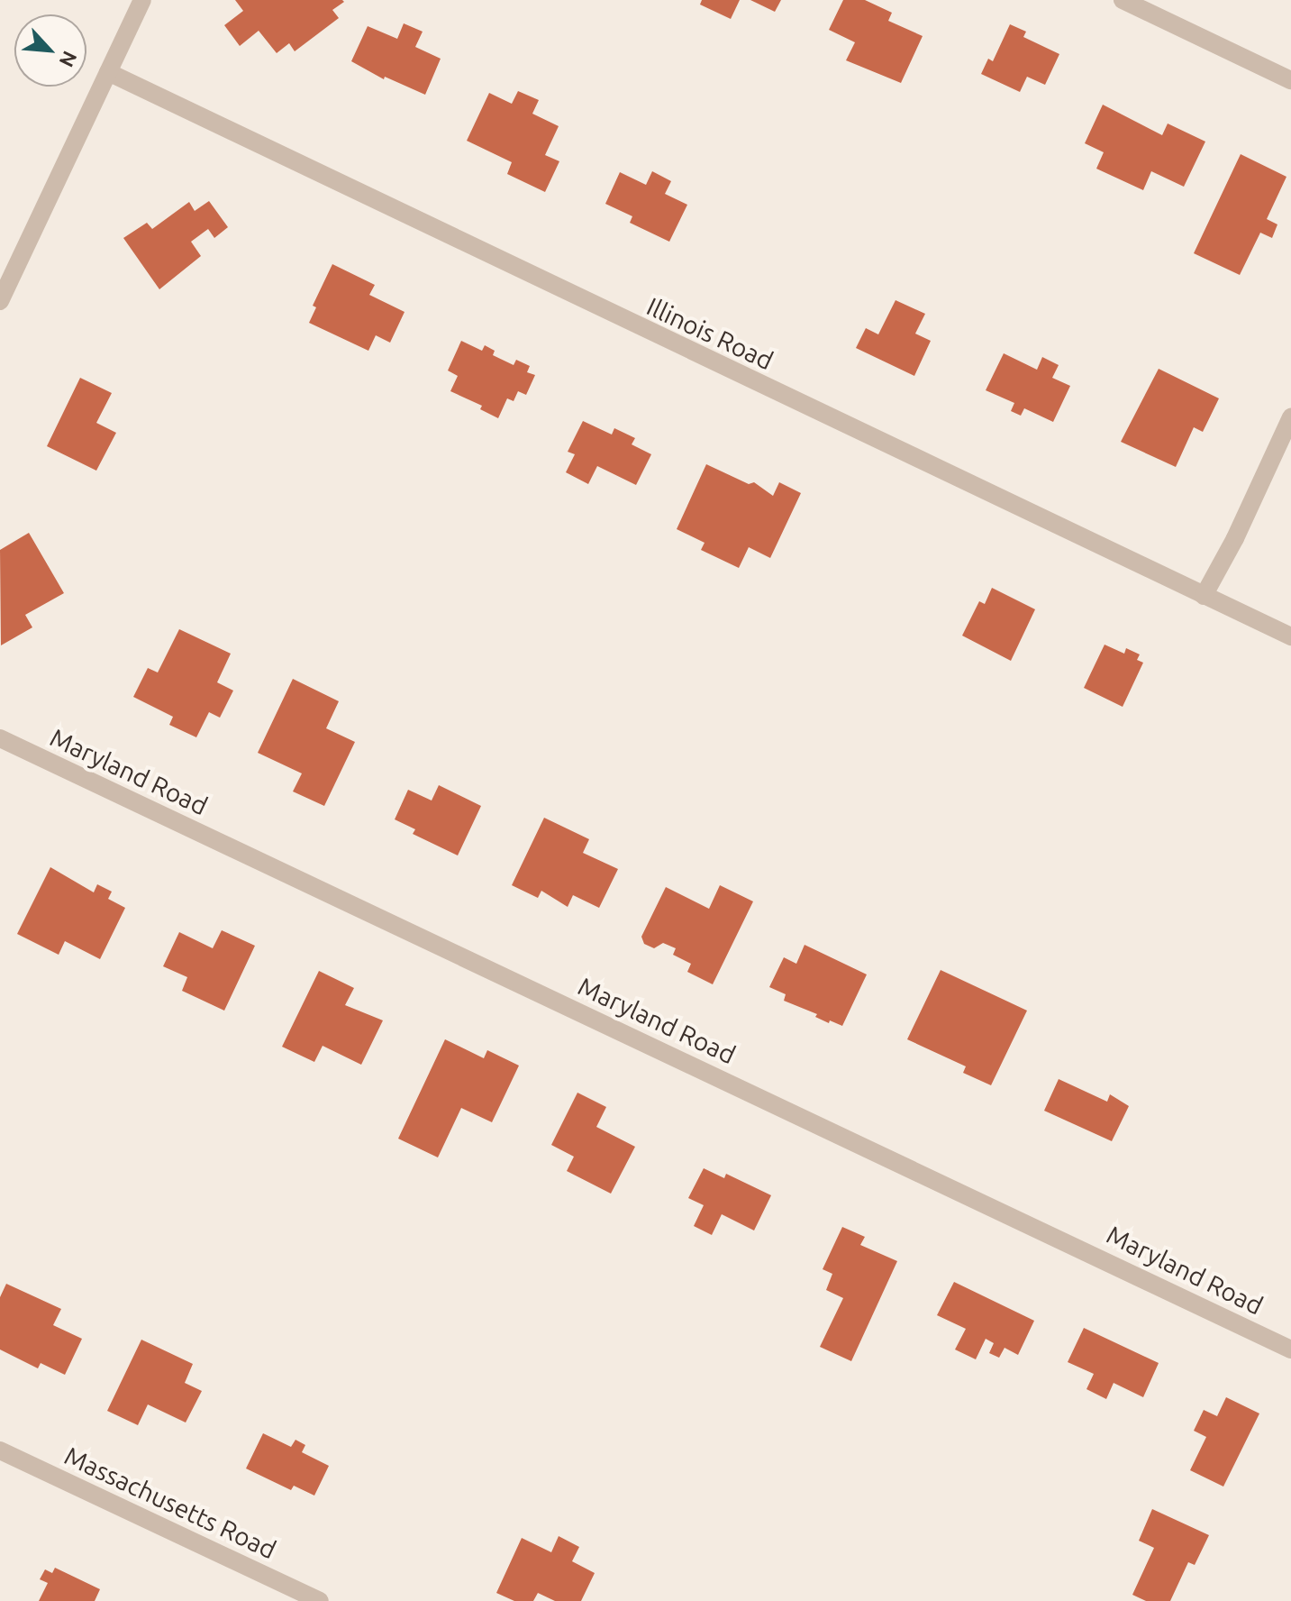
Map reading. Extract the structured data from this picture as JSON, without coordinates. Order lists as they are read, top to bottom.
{
  "streets": {
    "street": ["Illinois Road", "Maryland Road", "Massachusetts Road"]
  },
  "north": "bottom right"
}
